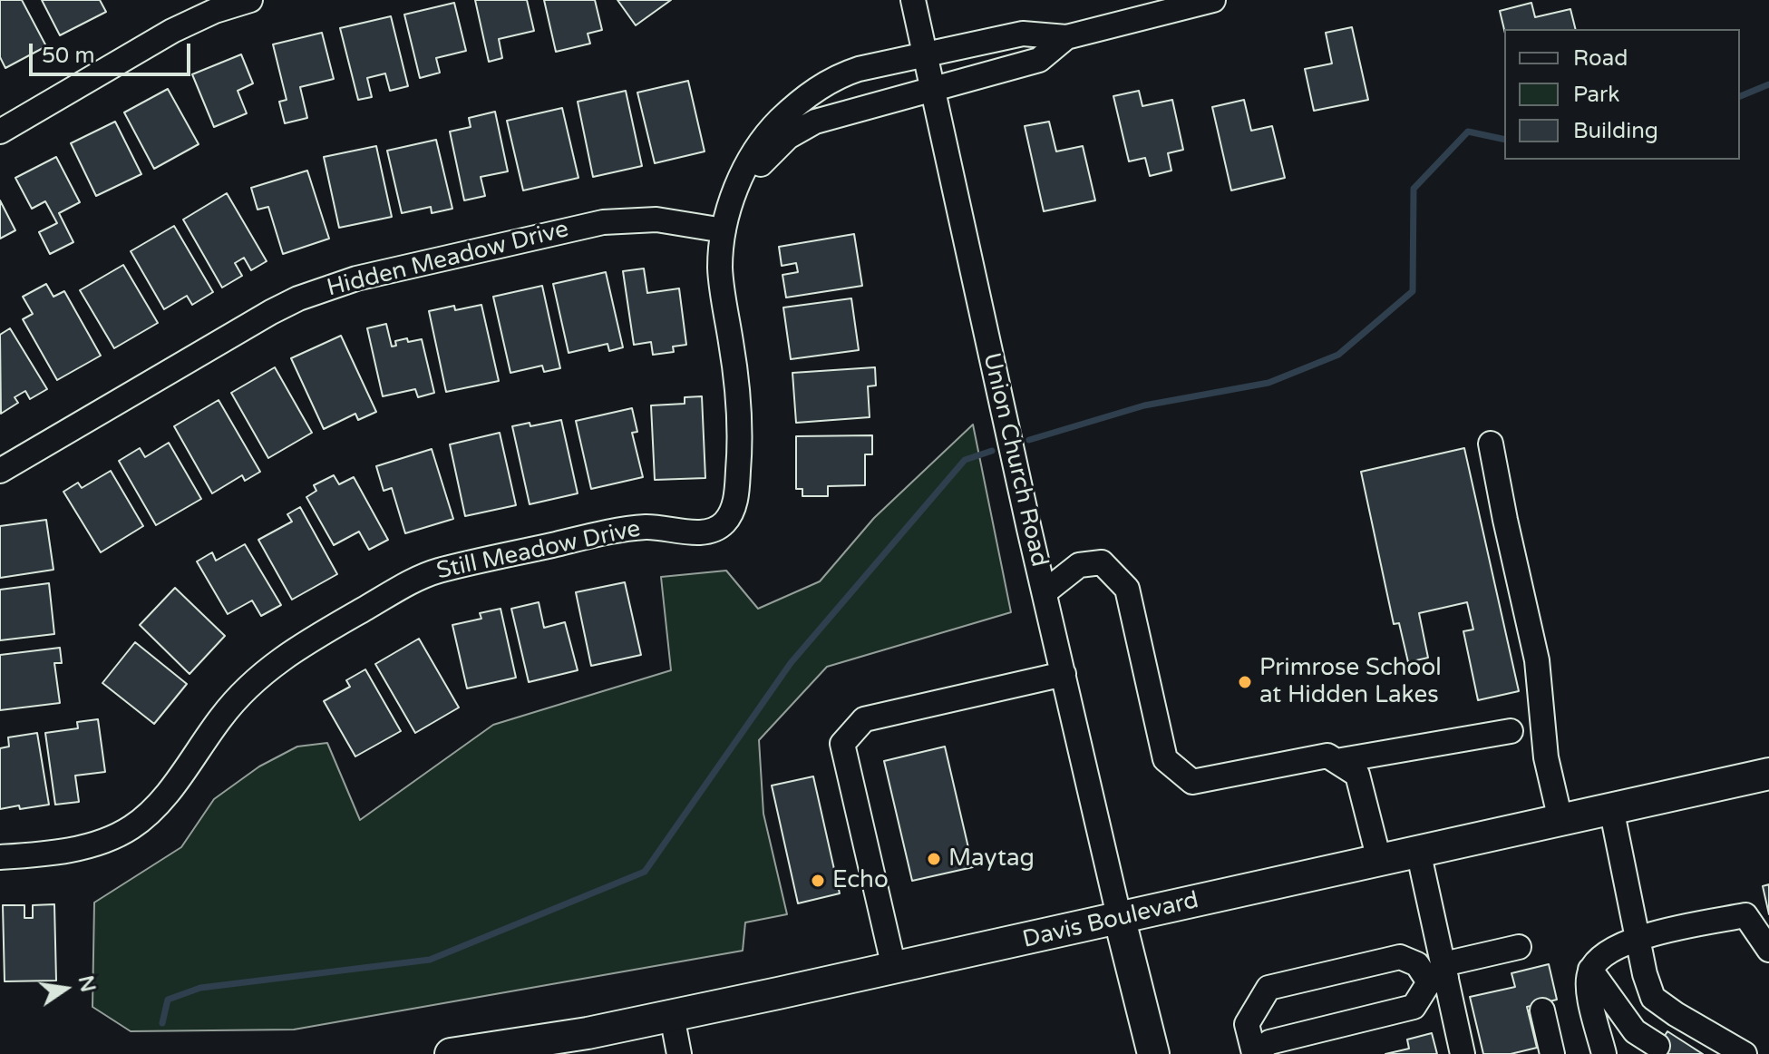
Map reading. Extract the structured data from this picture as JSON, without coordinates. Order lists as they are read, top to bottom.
{
  "streets": {
    "main road": ["Davis Boulevard"],
    "street": ["Hidden Meadow Drive", "Union Church Road", "Still Meadow Drive"]
  },
  "crossings": [
    ["Hidden Meadow Drive", "Still Meadow Drive"],
    ["Union Church Road", "Still Meadow Drive"],
    ["Union Church Road", "Davis Boulevard"]
  ],
  "places": ["Primrose School at Hidden Lakes", "Maytag", "Echo"],
  "legend": ["Road", "Park", "Building"],
  "scale_bar": "50 m",
  "north": "right"
}
